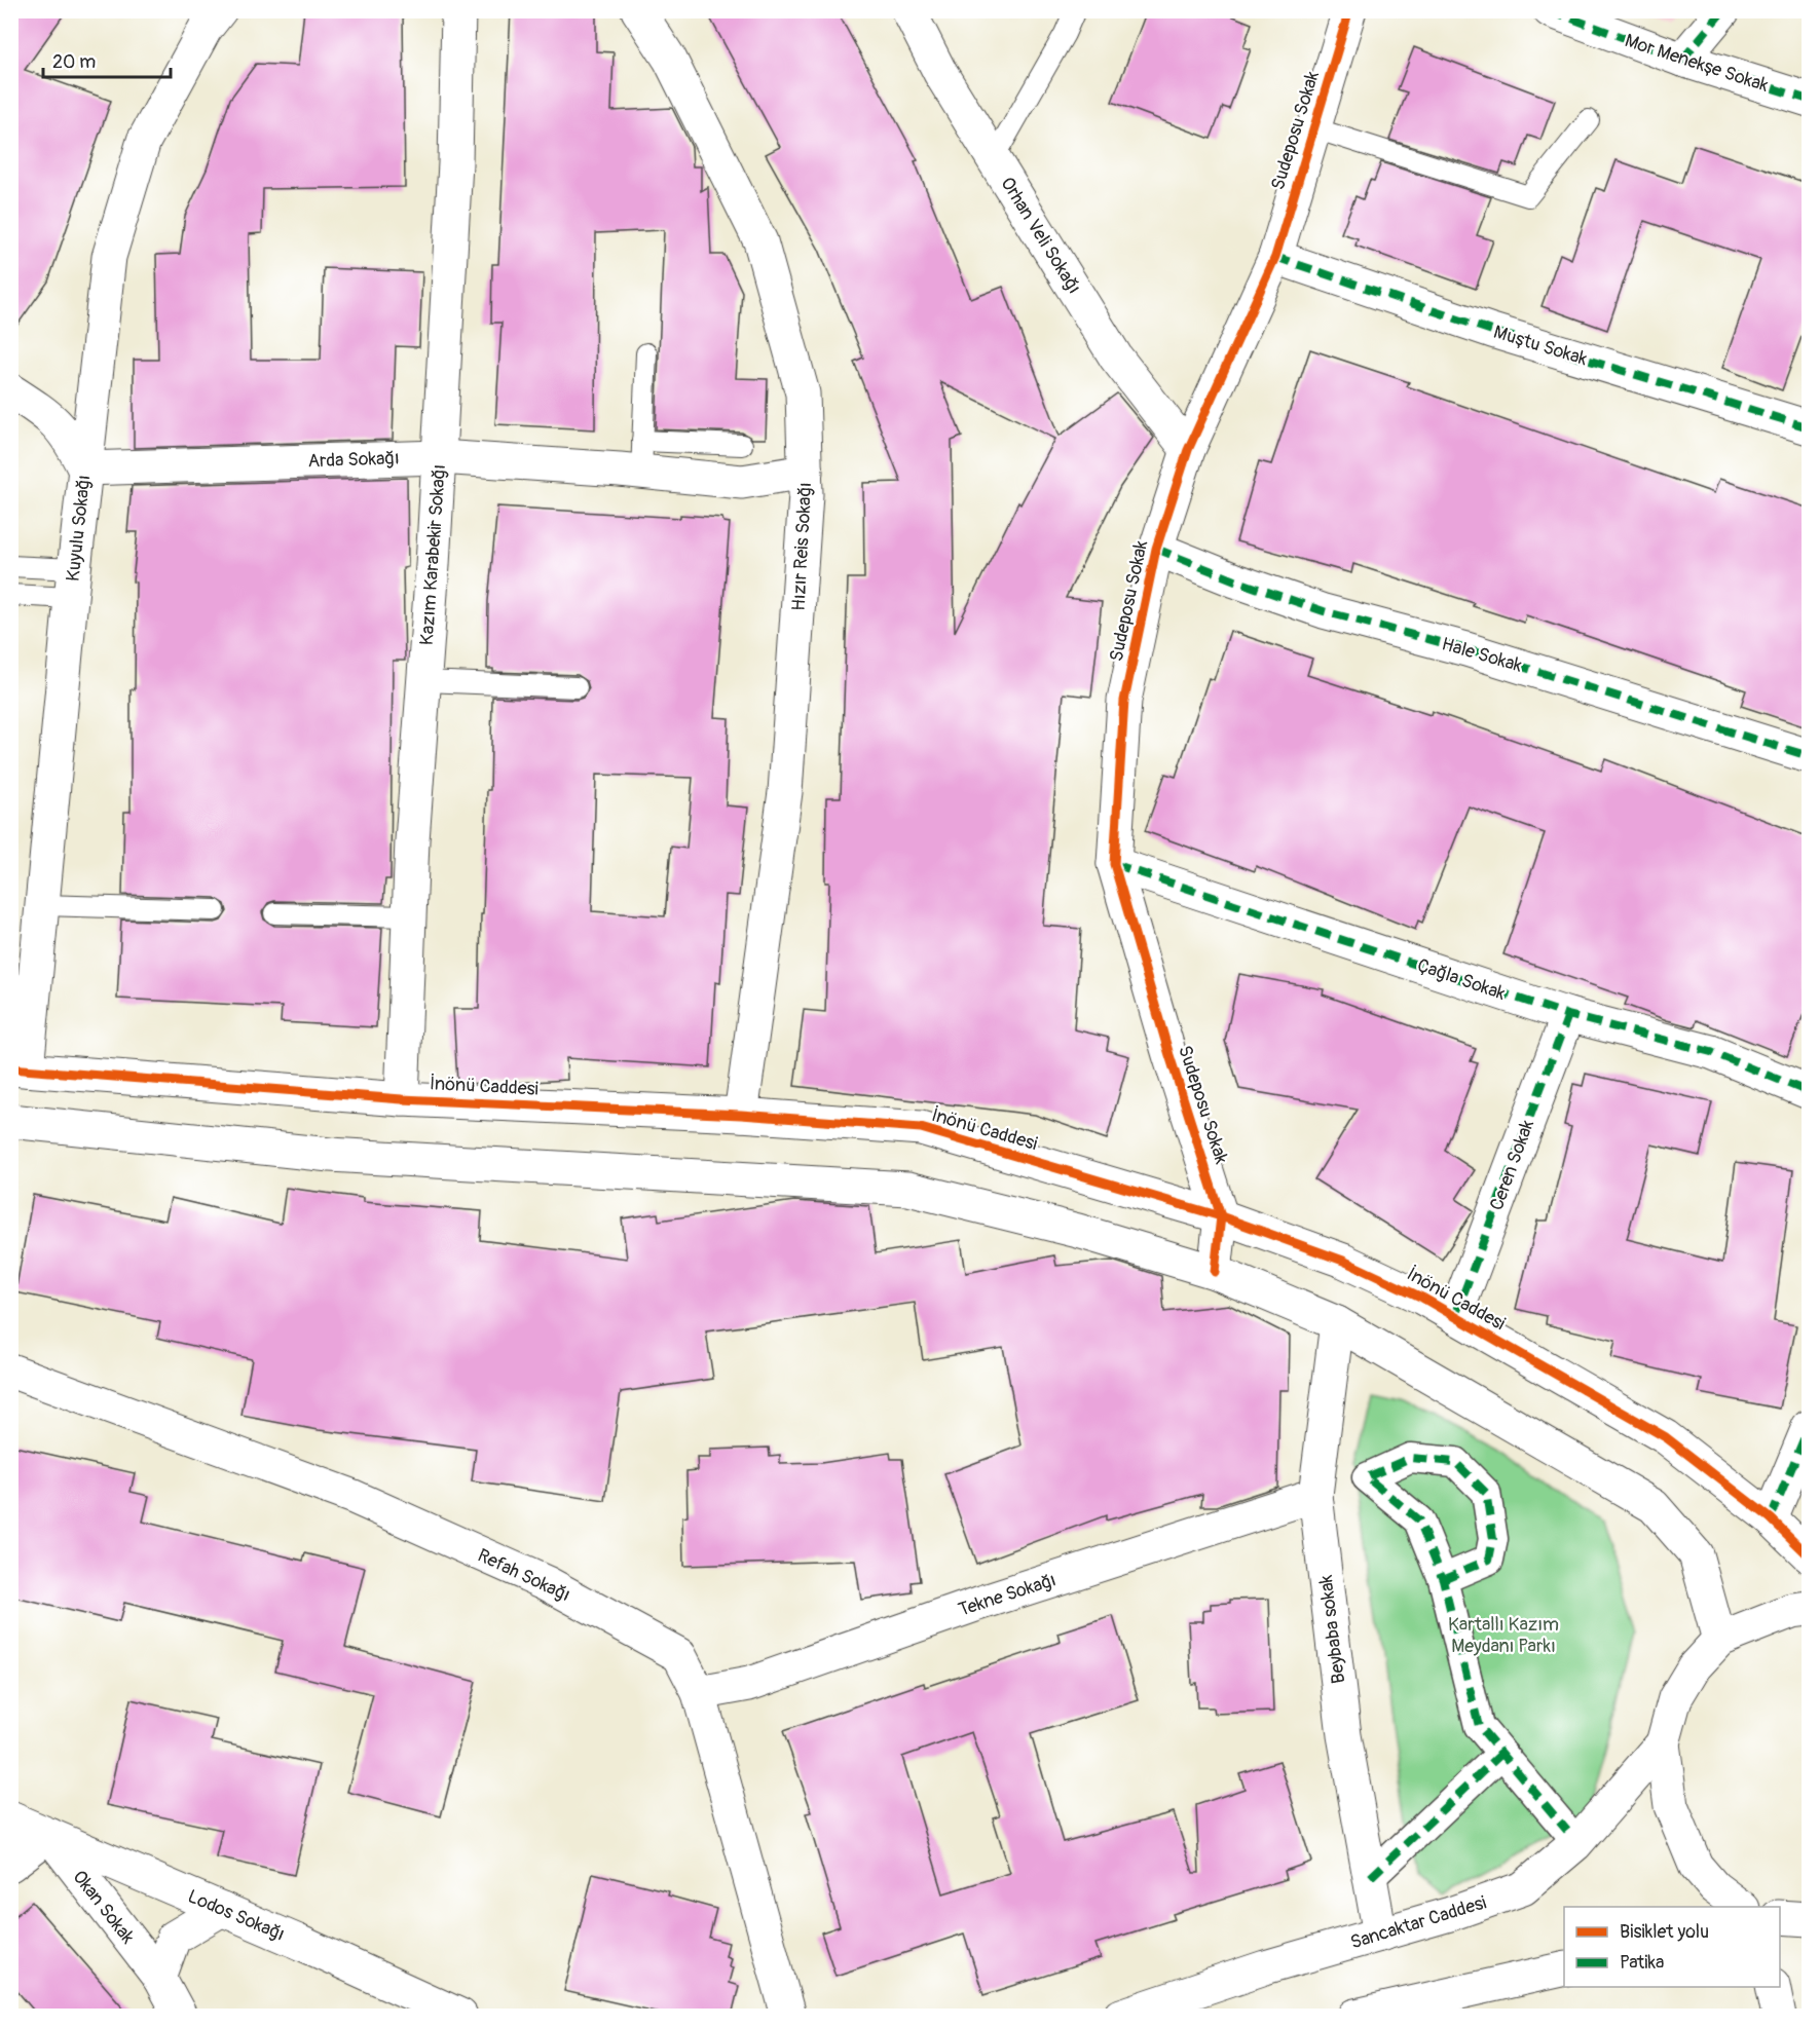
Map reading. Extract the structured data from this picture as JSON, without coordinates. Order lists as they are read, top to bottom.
{
  "streets": {
    "street": [
      "Mor Menekşe Sokak",
      "Sudeposu Sokak",
      "Orhan Veli Sokağı",
      "Muştu Sokak",
      "Arda Sokağı",
      "Kuyulu Sokağı",
      "Hızır Reis Sokağı",
      "Kazım Karabekir Sokağı",
      "Hale Sokak",
      "Çağla Sokak",
      "İnönü Caddesi",
      "Ceren Sokak",
      "Refah Sokağı",
      "Tekne Sokağı",
      "Beybaba sokak",
      "Okan Sokak",
      "Lodos Sokağı",
      "Sancaktar Caddesi"
    ]
  },
  "crossings": [
    ["Sudeposu Sokak", "Orhan Veli Sokağı"],
    ["Sudeposu Sokak", "Muştu Sokak"],
    ["Sudeposu Sokak", "Hale Sokak"],
    ["Sudeposu Sokak", "Çağla Sokak"],
    ["Sudeposu Sokak", "İnönü Caddesi"],
    ["Arda Sokağı", "Kuyulu Sokağı"],
    ["Arda Sokağı", "Hızır Reis Sokağı"],
    ["Arda Sokağı", "Kazım Karabekir Sokağı"],
    ["Kuyulu Sokağı", "İnönü Caddesi"],
    ["Hızır Reis Sokağı", "İnönü Caddesi"],
    ["Kazım Karabekir Sokağı", "İnönü Caddesi"],
    ["Çağla Sokak", "Ceren Sokak"],
    ["İnönü Caddesi", "Ceren Sokak"],
    ["Refah Sokağı", "Tekne Sokağı"],
    ["Tekne Sokağı", "Beybaba sokak"],
    ["Beybaba sokak", "Sancaktar Caddesi"],
    ["Okan Sokak", "Lodos Sokağı"]
  ],
  "parks": ["Kartallı Kazım Meydanı Parkı"],
  "legend": ["Bisiklet yolu", "Patika"],
  "scale_bar": "20 m"
}
